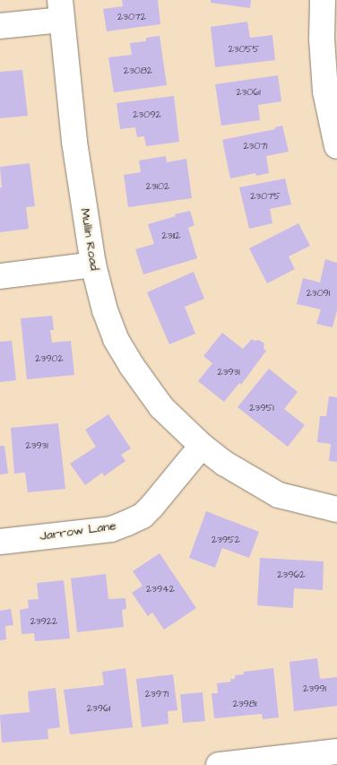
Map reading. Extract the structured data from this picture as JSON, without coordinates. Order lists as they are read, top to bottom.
{
  "streets": {
    "street": ["Mullin Road", "Jarrow Lane"]
  },
  "crossings": [
    ["Mullin Road", "Jarrow Lane"]
  ],
  "house_numbers": [
    "23072",
    "23055",
    "23082",
    "23061",
    "23092",
    "23071",
    "23102",
    "23075",
    "23112",
    "23091",
    "23902",
    "23931",
    "23951",
    "23931",
    "23952",
    "23962",
    "23942",
    "23922",
    "23991",
    "23971",
    "23981",
    "23961"
  ]
}
